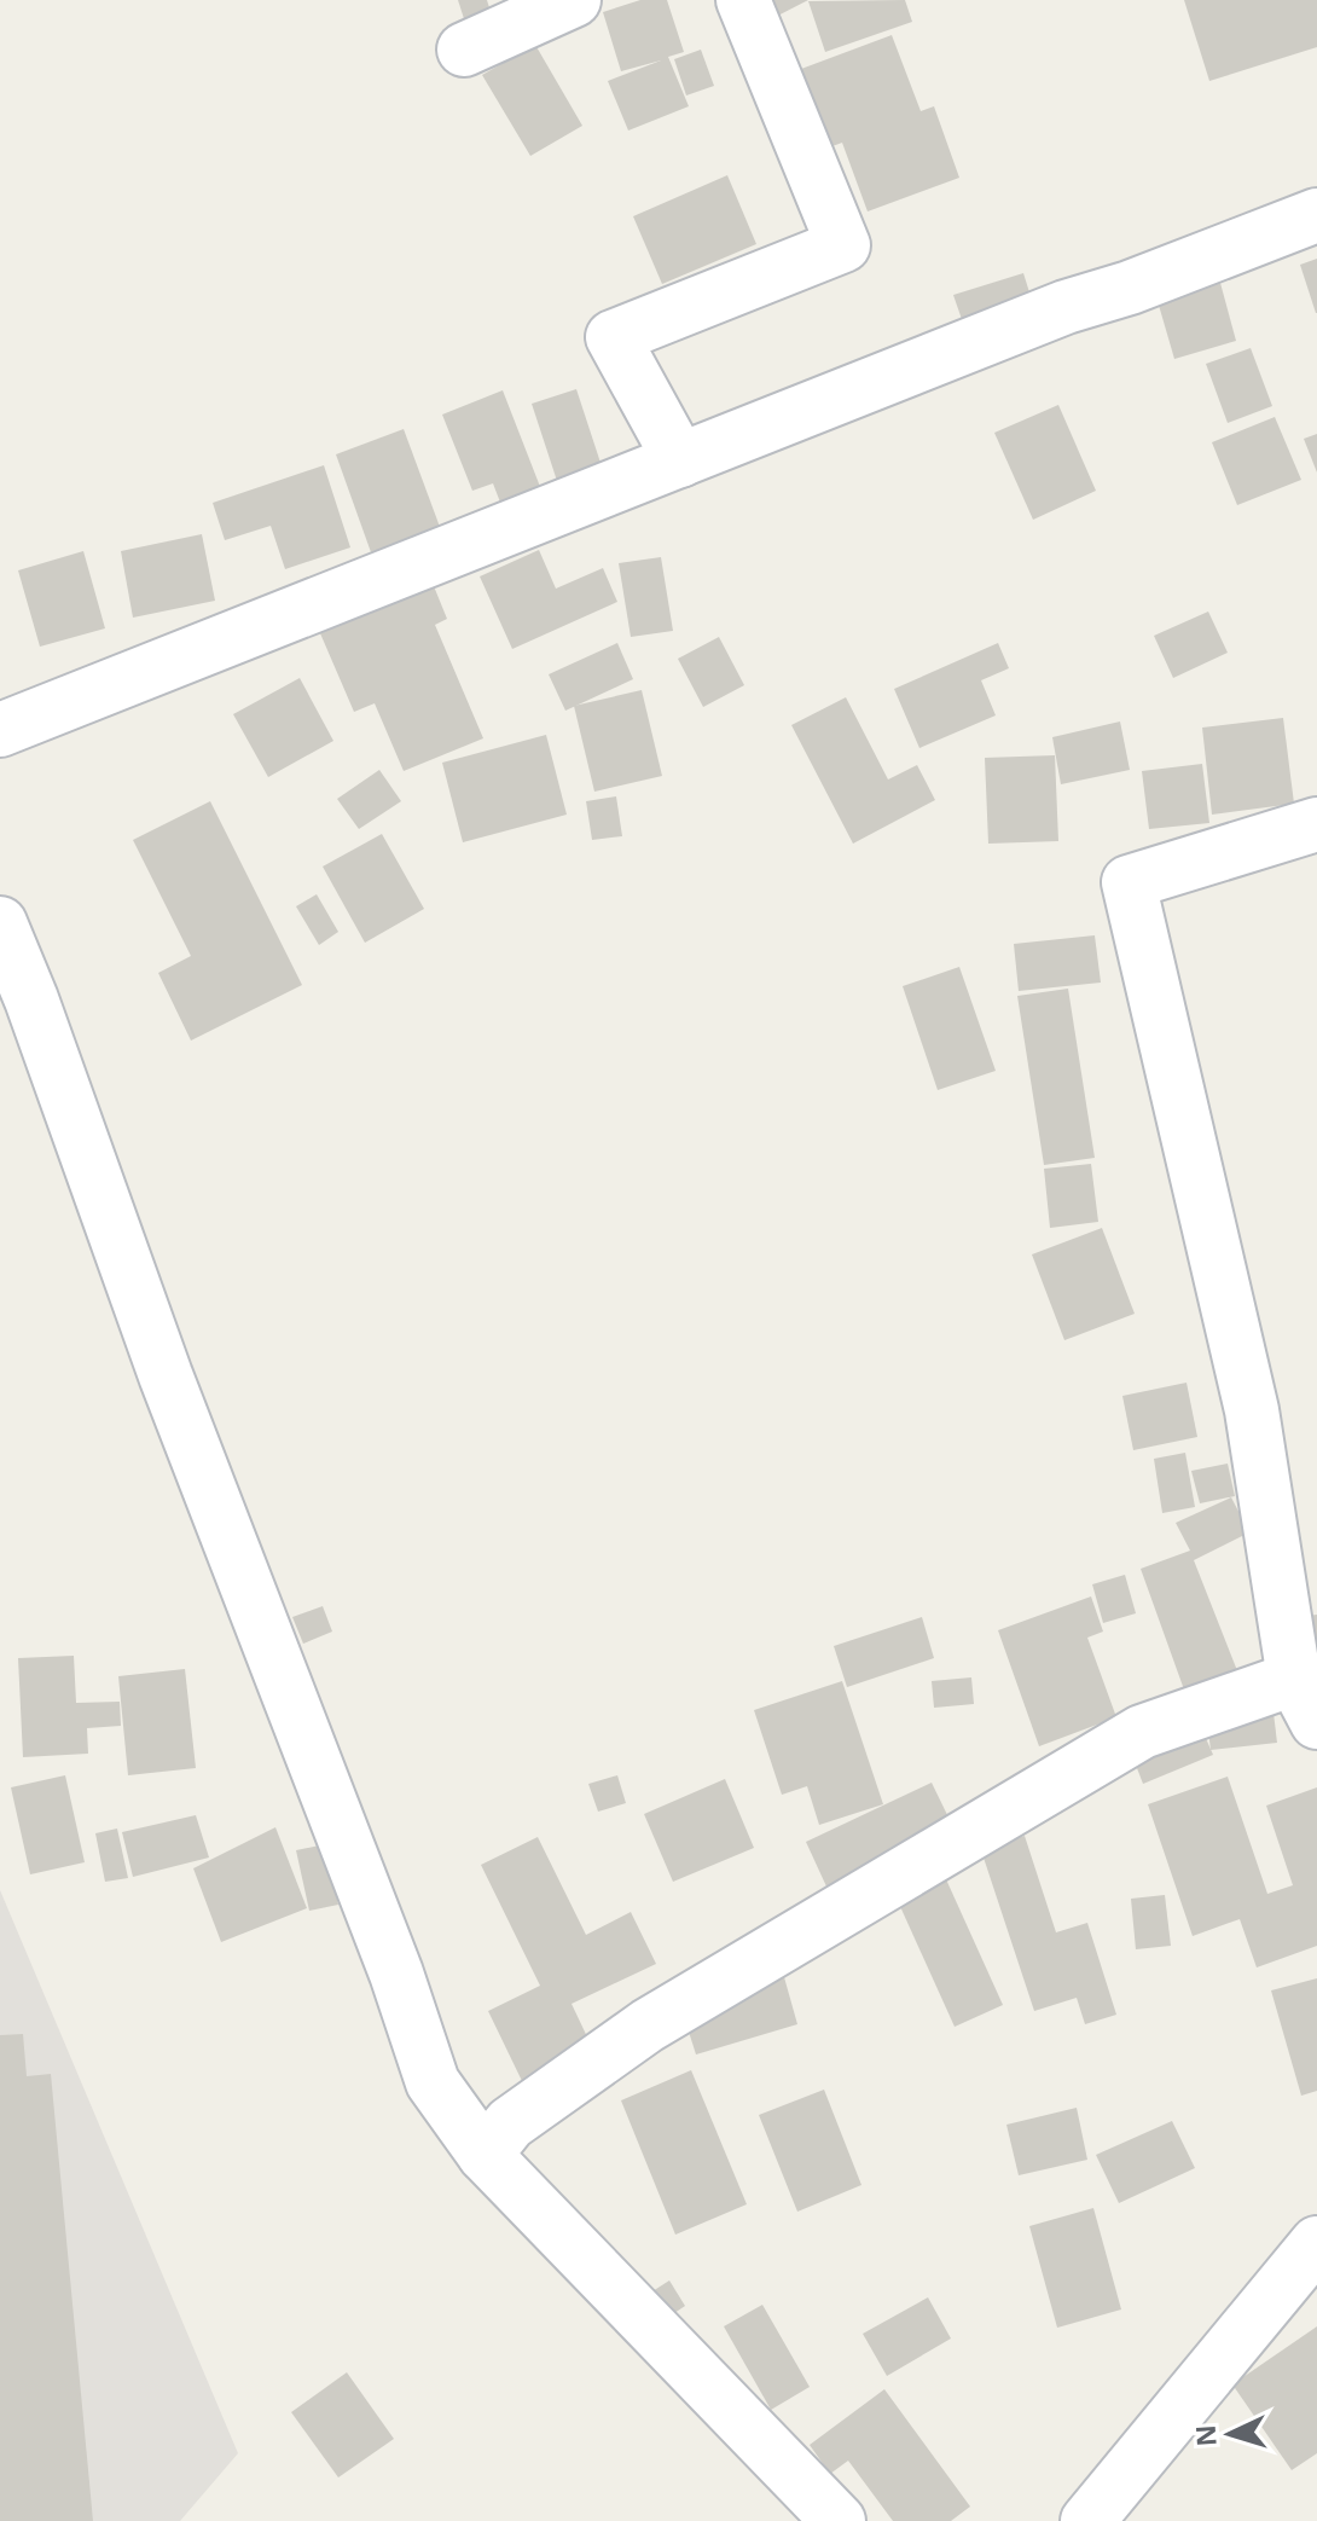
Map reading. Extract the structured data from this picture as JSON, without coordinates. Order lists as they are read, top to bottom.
{
  "north": "left"
}
